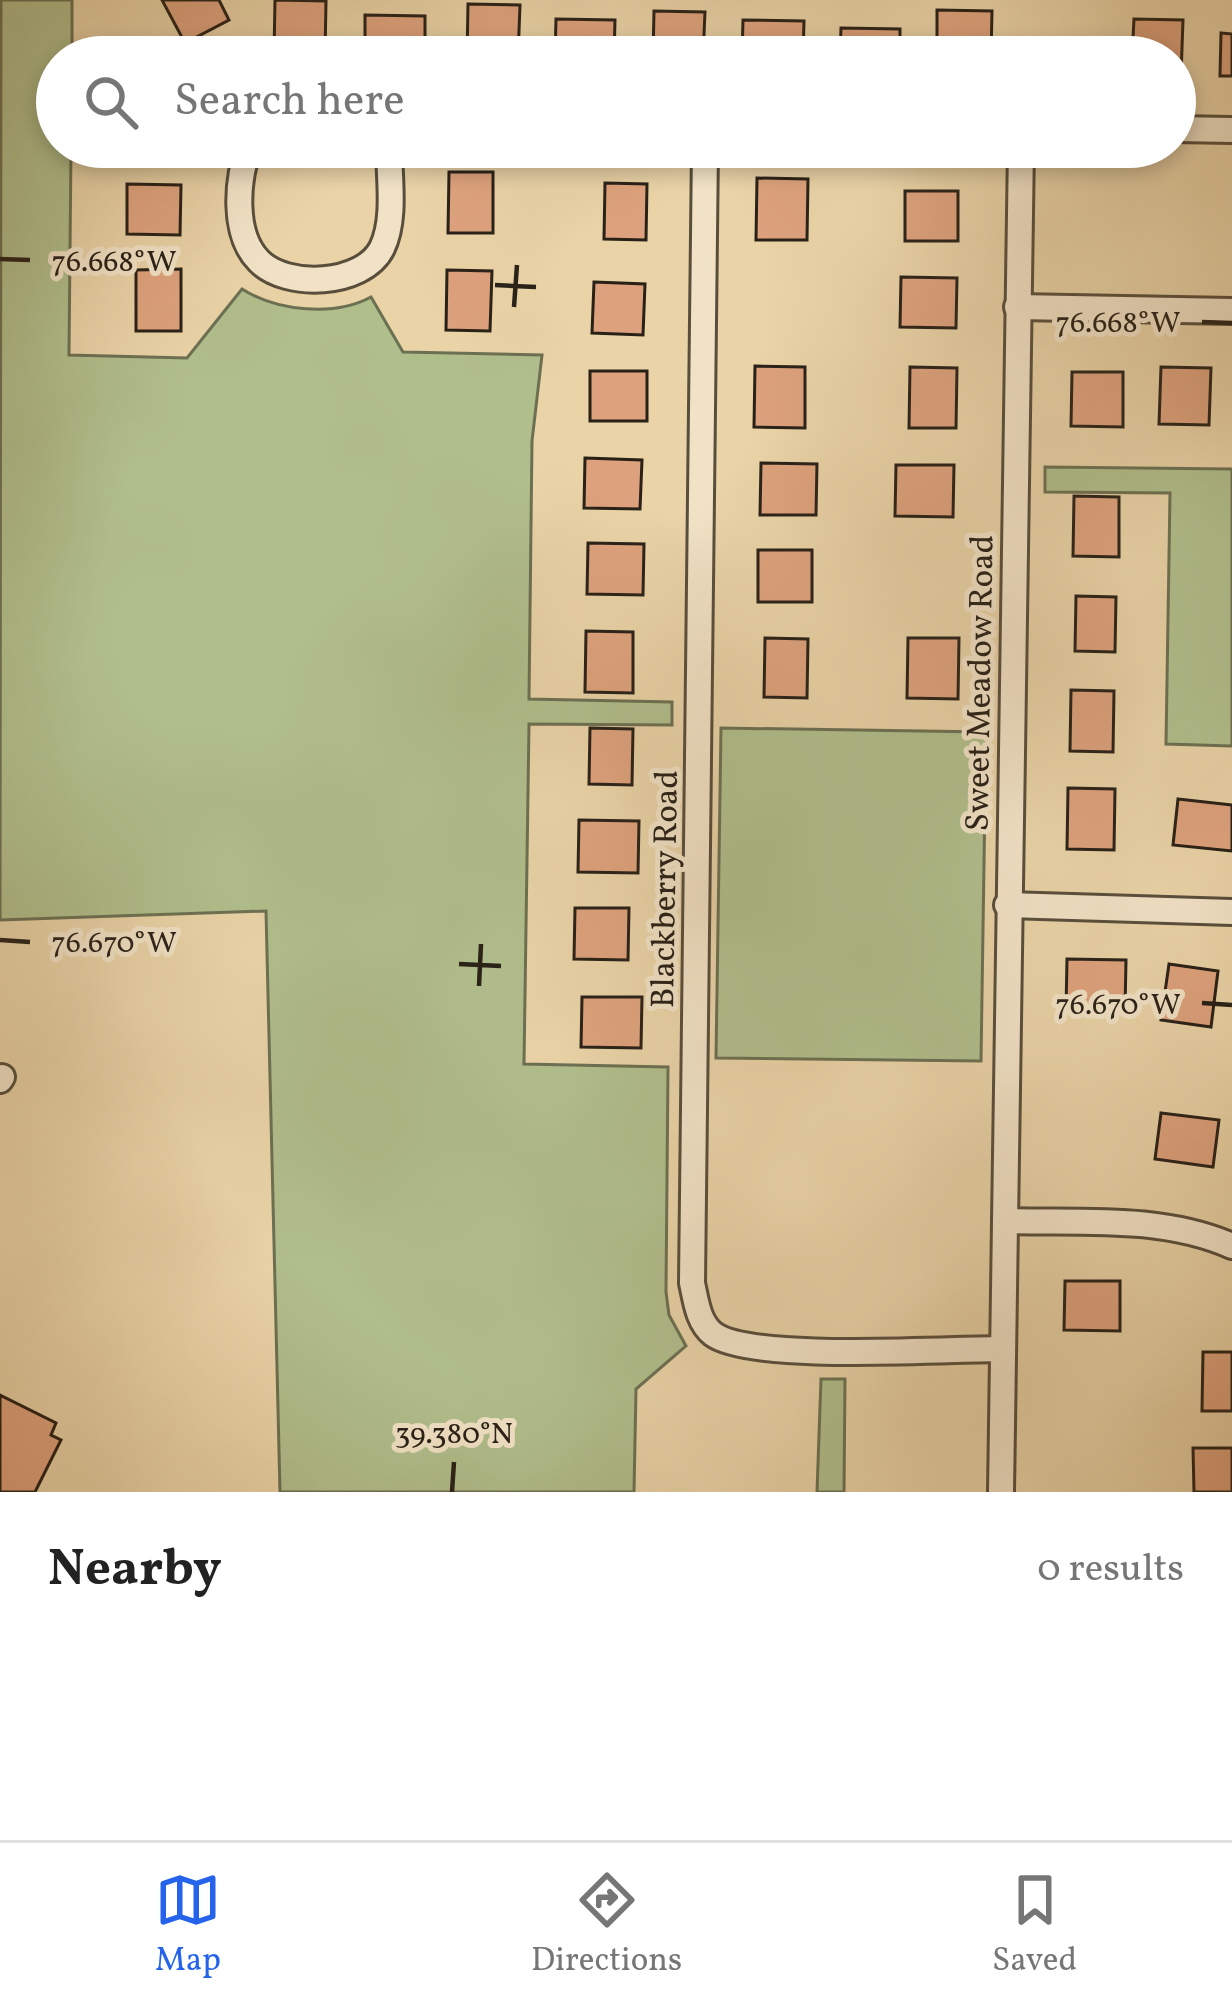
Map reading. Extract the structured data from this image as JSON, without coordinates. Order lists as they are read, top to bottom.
{
  "streets": {
    "street": ["Sweet Meadow Road", "Blackberry Road"]
  },
  "crossings": [
    ["Sweet Meadow Road", "Blackberry Road"]
  ],
  "page": {
    "search": "Search here",
    "heading": ["Nearby", "0 results"],
    "nav": ["Map", "Directions", "Saved"]
  },
  "coordinates": ["76.668°W", "76.670°W", "39.380°N"]
}
